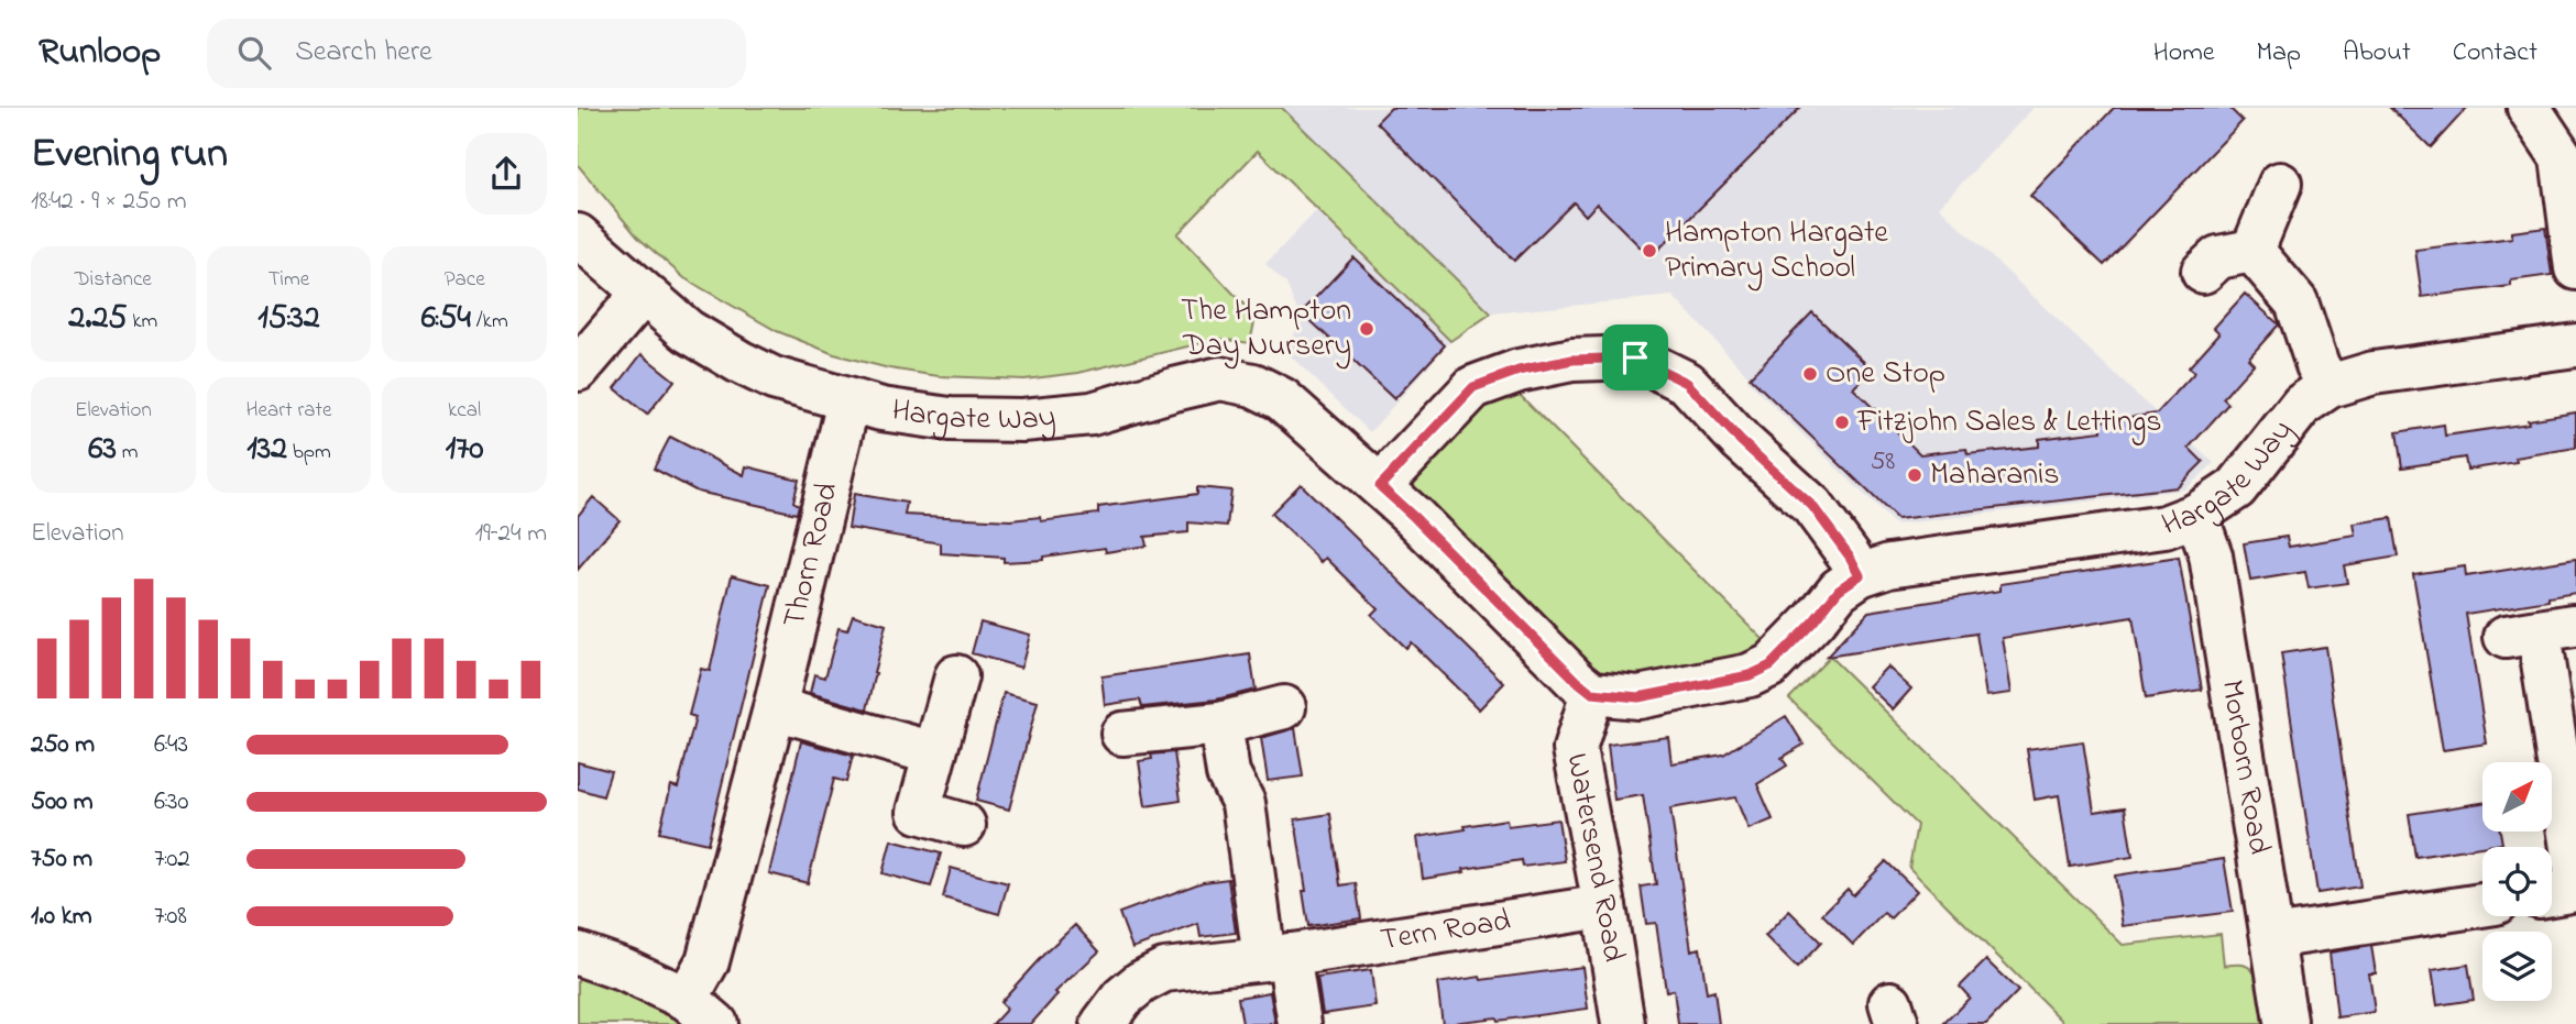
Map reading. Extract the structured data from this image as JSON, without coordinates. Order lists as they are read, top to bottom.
{
  "streets": {
    "street": [
      "Hargate Way",
      "Thorn Road",
      "Morborn Road",
      "Watersend Road",
      "Tern Road"
    ]
  },
  "crossings": [
    ["Hargate Way", "Thorn Road"],
    ["Hargate Way", "Morborn Road"],
    ["Hargate Way", "Watersend Road"],
    ["Watersend Road", "Tern Road"]
  ],
  "places": [
    "Hampton Hargate Primary School",
    "The Hampton Day Nursery",
    "One Stop",
    "Fitzjohn Sales & Lettings",
    "Maharanis"
  ],
  "house_numbers": ["58"],
  "north": "top right",
  "page": {
    "header": "Runloop",
    "search": "Search here",
    "nav": [
      "Home",
      "Map",
      "About",
      "Contact"
    ],
    "heading": ["Evening run", "18:42 · 9 × 250 m"],
    "stats": [
      ["Distance", "2.25 km"],
      ["Time", "15:32"],
      ["Pace", "6:54 /km"],
      ["Elevation", "63 m"],
      ["Heart rate", "132 bpm"],
      ["kcal", "170"]
    ],
    "chart": ["Elevation", "19–24 m"],
    "list": [
      {
        "name": "250 m",
        "note": "6:43"
      },
      {
        "name": "500 m",
        "note": "6:30"
      },
      {
        "name": "750 m",
        "note": "7:02"
      },
      {
        "name": "1.0 km",
        "note": "7:08"
      }
    ]
  }
}
